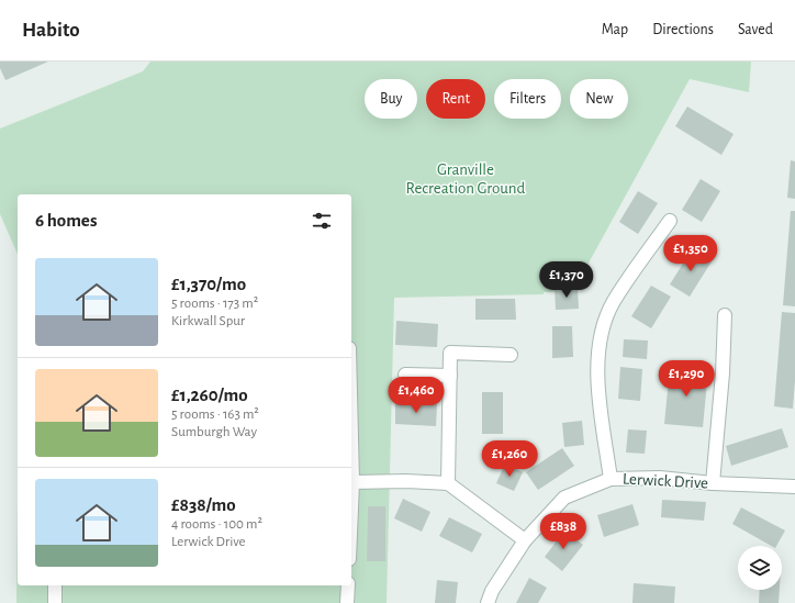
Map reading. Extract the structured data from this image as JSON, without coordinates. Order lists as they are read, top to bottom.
{
  "streets": {
    "street": ["Lerwick Drive"]
  },
  "parks": ["Granville Recreation Ground"],
  "page": {
    "header": "Habito",
    "nav": ["Map", "Directions", "Saved"],
    "chip": [
      "Buy",
      "Rent",
      "Filters",
      "New"
    ],
    "heading": "6 homes",
    "price": [
      "£1,350",
      "£1,370",
      "£1,290",
      "£1,460",
      "£1,260",
      "£838"
    ],
    "list": [
      {
        "name": "£1,370/mo",
        "note": "5 rooms · 173 m² · Kirkwall Spur"
      },
      {
        "name": "£1,260/mo",
        "note": "5 rooms · 163 m² · Sumburgh Way"
      },
      {
        "name": "£838/mo",
        "note": "4 rooms · 100 m² · Lerwick Drive"
      }
    ]
  }
}
